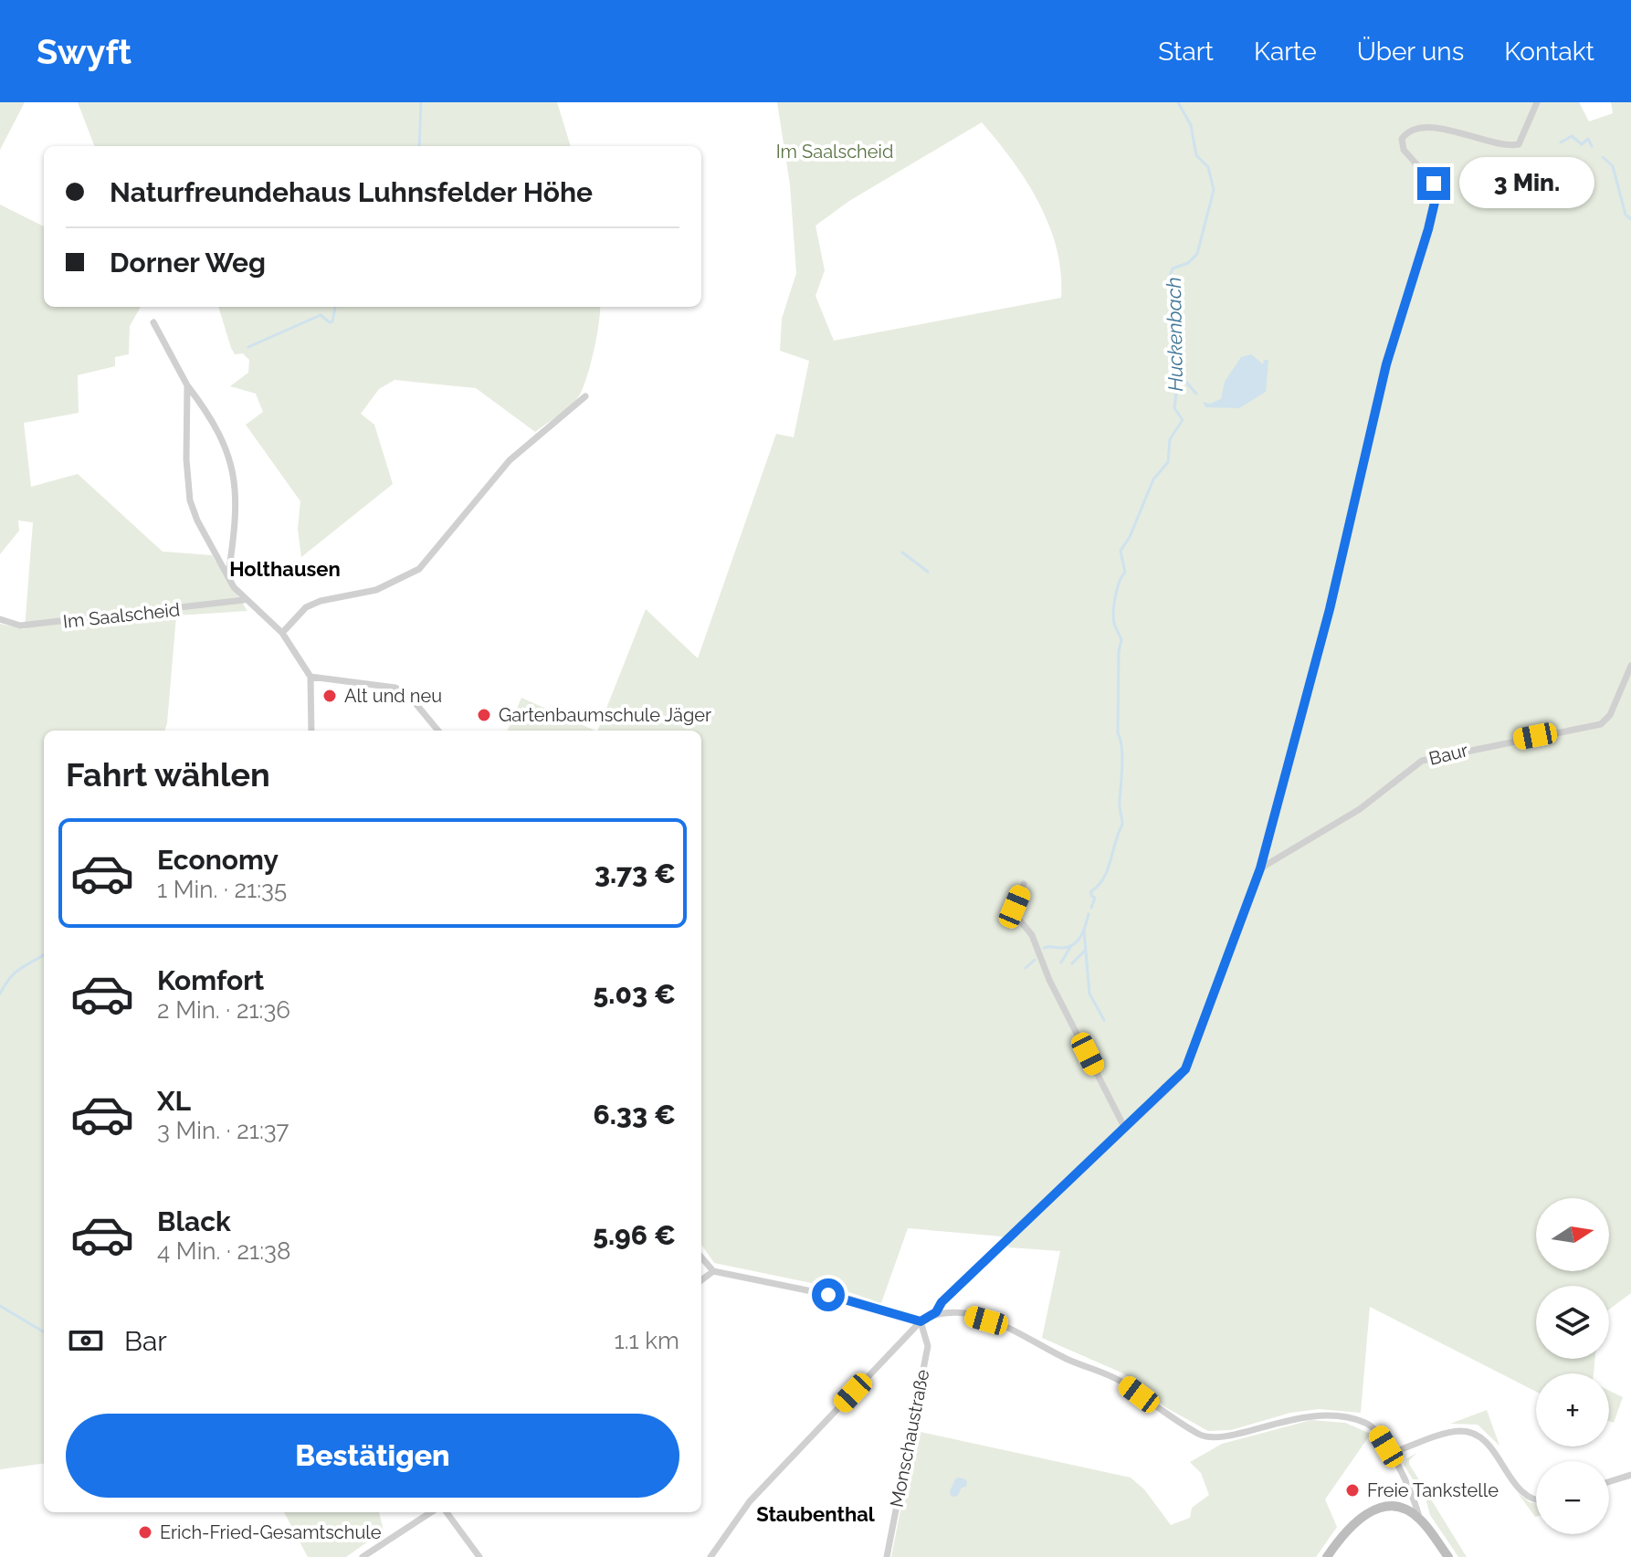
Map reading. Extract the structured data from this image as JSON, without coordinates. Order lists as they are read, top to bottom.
{
  "streets": {
    "street": ["Im Saalscheid", "Baur", "Monschaustraße"]
  },
  "districts": ["Holthausen", "Staubenthal"],
  "water": ["Huckenbach"],
  "parks": ["Im Saalscheid"],
  "places": [
    "Alt und neu",
    "Gartenbaumschule Jäger",
    "Freie Tankstelle",
    "Erich-Fried-Gesamtschule"
  ],
  "north": "right",
  "page": {
    "header": "Swyft",
    "nav": [
      "Start",
      "Karte",
      "Über uns",
      "Kontakt"
    ],
    "banner": ["Naturfreundehaus Luhnsfelder Höhe", "Dorner Weg"],
    "bubble": "3 Min.",
    "heading": "Fahrt wählen",
    "list": [
      {
        "name": "Economy",
        "note": "1 Min. · 21:35",
        "value": "3.73 €"
      },
      {
        "name": "Komfort",
        "note": "2 Min. · 21:36",
        "value": "5.03 €"
      },
      {
        "name": "XL",
        "note": "3 Min. · 21:37",
        "value": "6.33 €"
      },
      {
        "name": "Black",
        "note": "4 Min. · 21:38",
        "value": "5.96 €"
      }
    ],
    "map_buttons": ["+", "−"],
    "pay": ["Bar", "1.1 km"],
    "buttons": "Bestätigen"
  }
}
